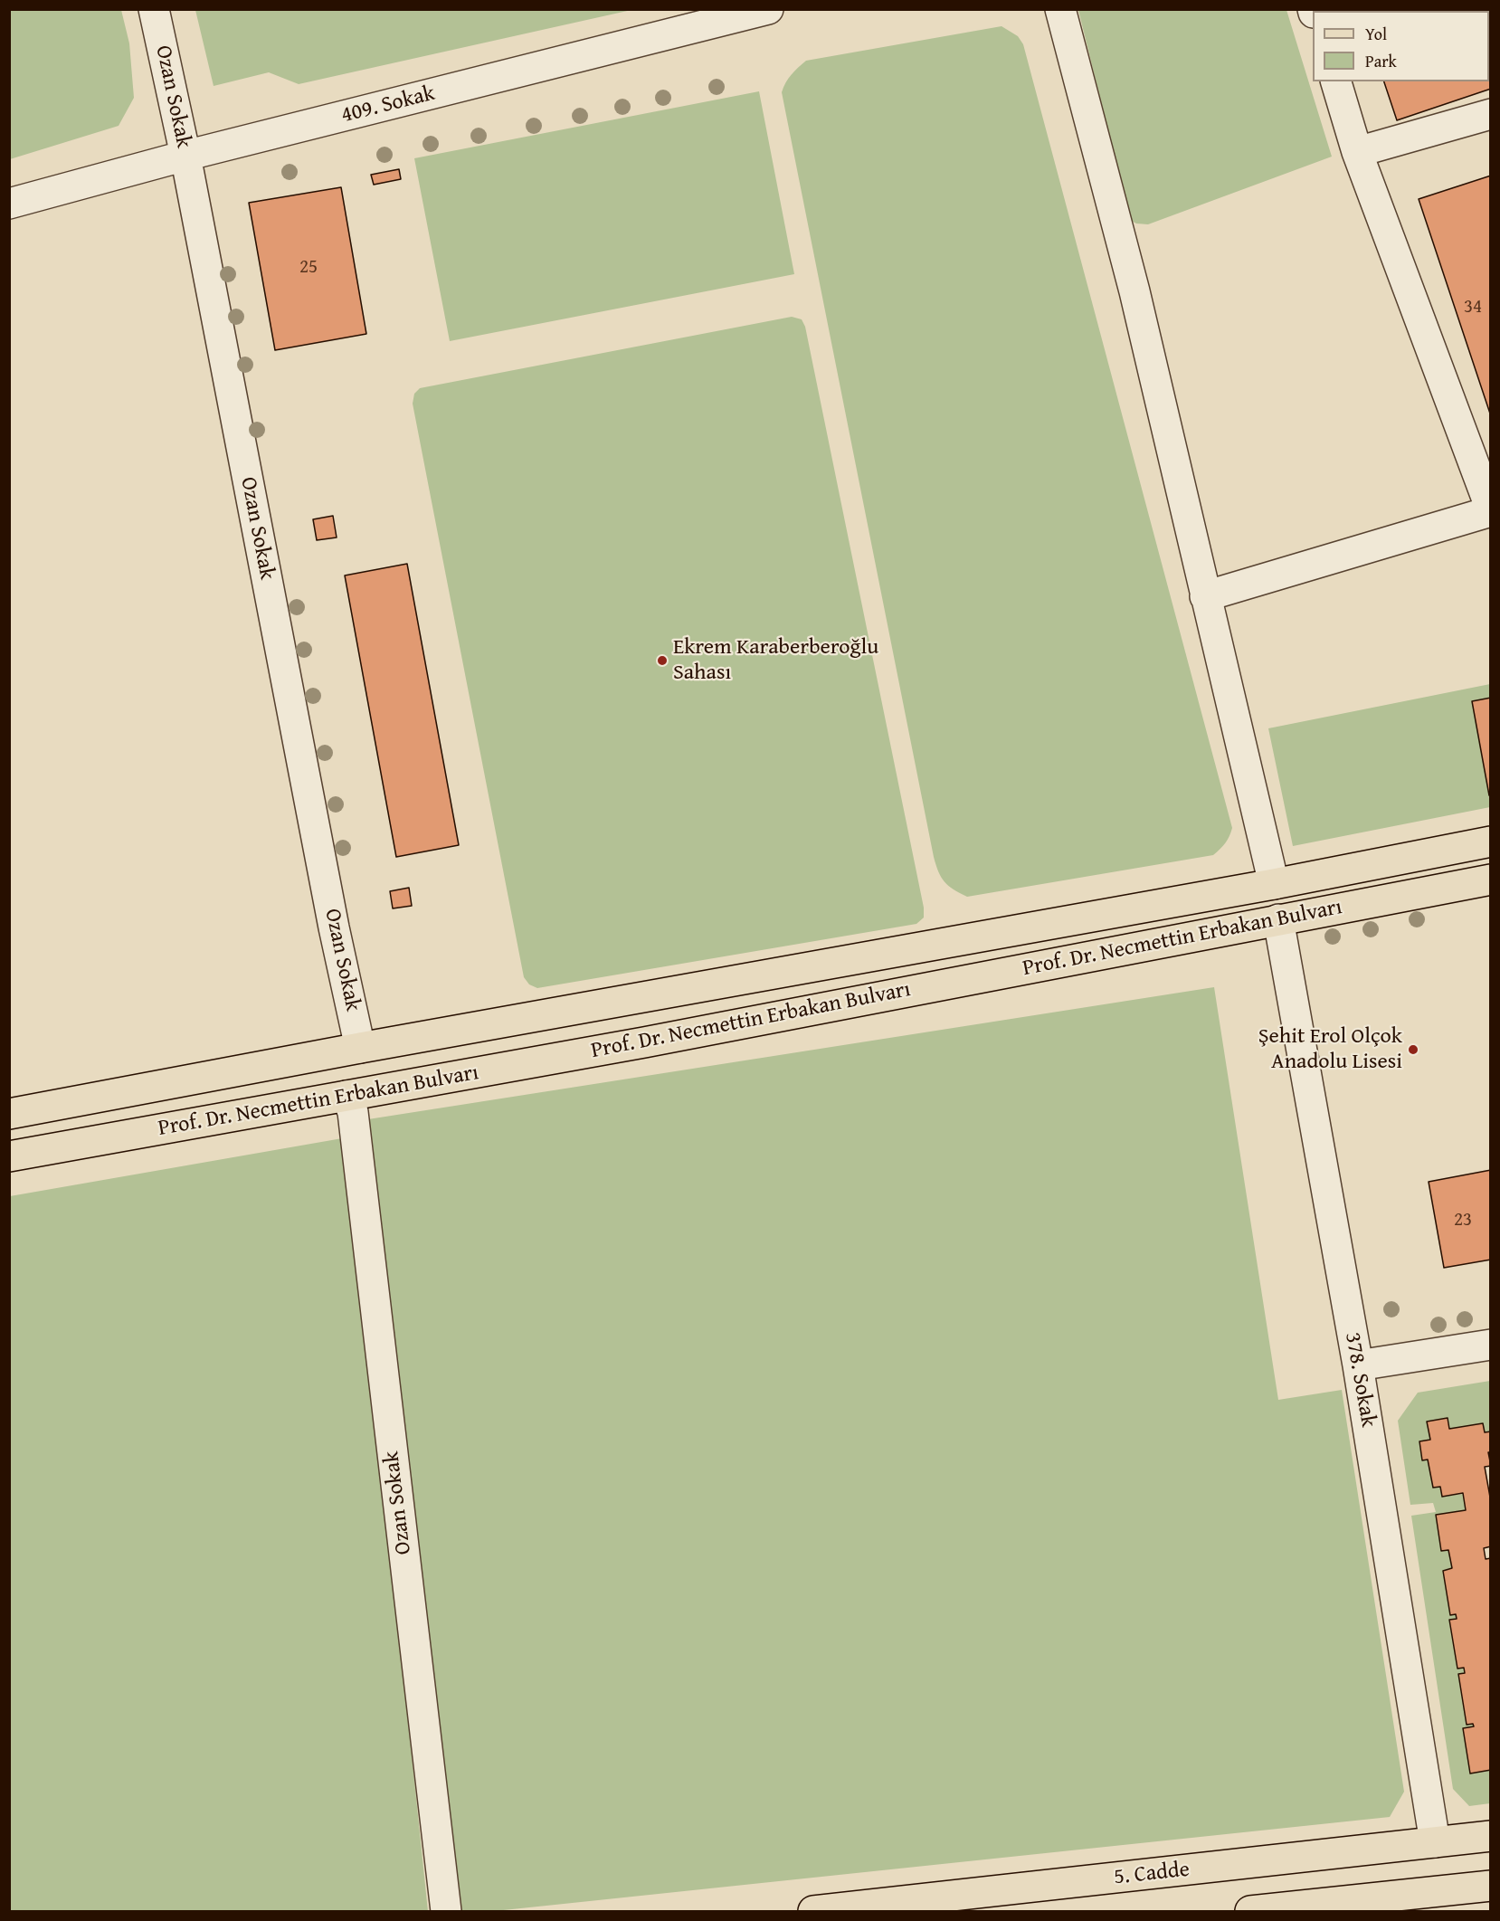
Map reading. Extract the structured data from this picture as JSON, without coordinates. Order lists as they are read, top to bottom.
{
  "streets": {
    "main road": ["Prof. Dr. Necmettin Erbakan Bulvarı", "5. Cadde"],
    "street": ["Ozan Sokak", "409. Sokak", "378. Sokak"]
  },
  "crossings": [
    ["Ozan Sokak", "409. Sokak"],
    ["Ozan Sokak", "Prof. Dr. Necmettin Erbakan Bulvarı"],
    ["Prof. Dr. Necmettin Erbakan Bulvarı", "378. Sokak"],
    ["378. Sokak", "5. Cadde"]
  ],
  "places": ["Ekrem Karaberberoğlu Sahası", "Şehit Erol Olçok Anadolu Lisesi"],
  "house_numbers": ["25", "34", "23"],
  "legend": ["Yol", "Park"]
}
